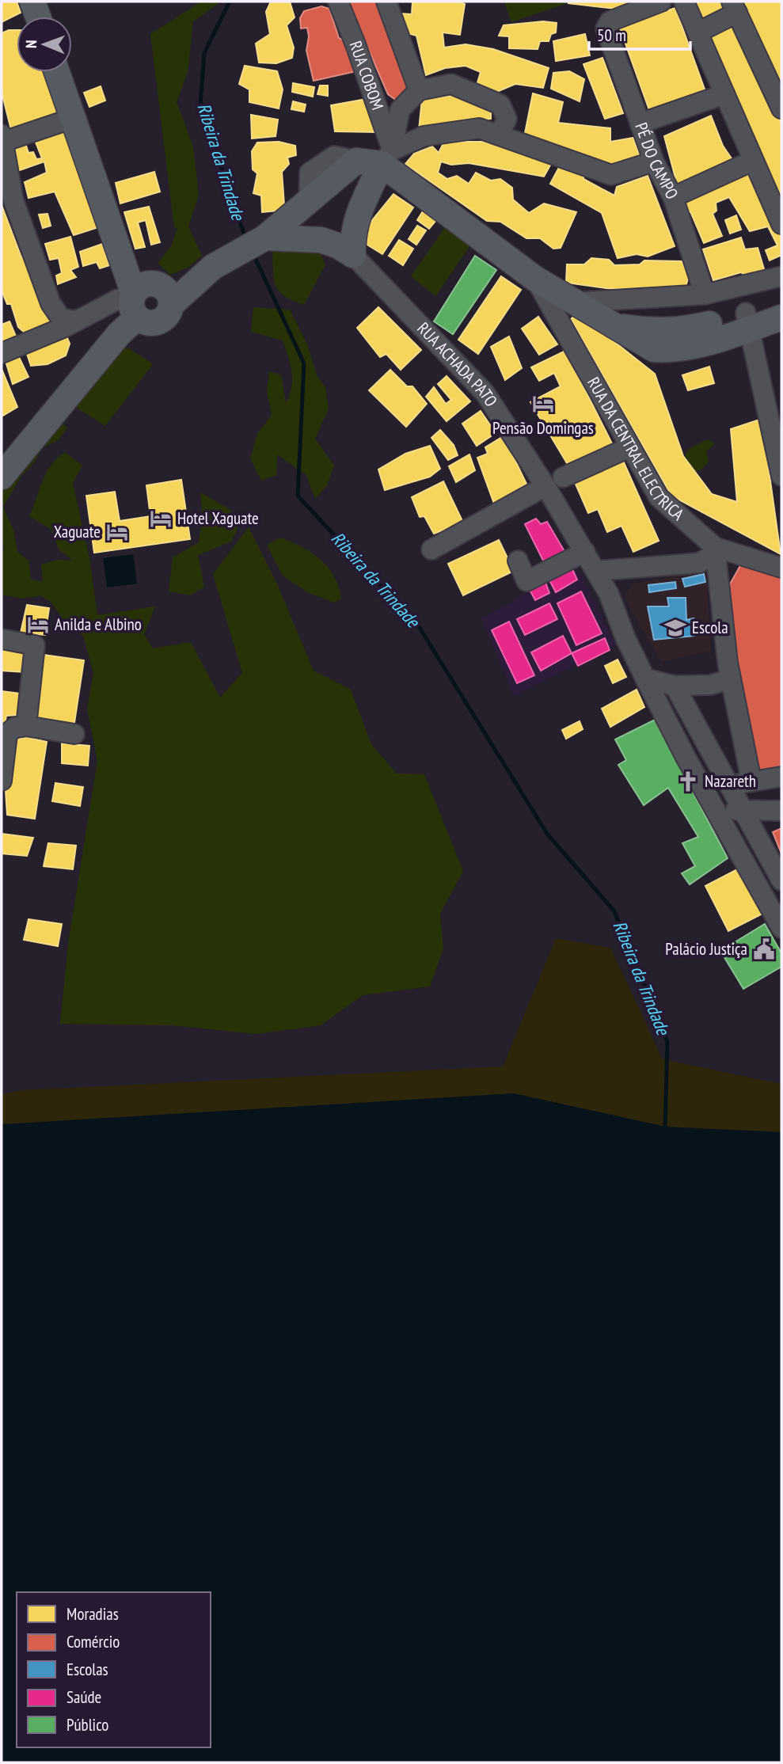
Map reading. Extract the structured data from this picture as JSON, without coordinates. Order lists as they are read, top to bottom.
{
  "streets": {
    "street": [
      "RUA COBOM",
      "PÉ DO CAMPO",
      "RUA ACHADA PATO",
      "RUA DA CENTRAL ELECTRICA"
    ]
  },
  "water": ["Ribeira da Trindade"],
  "places": {
    "hotel": [
      "Pensão Domingas",
      "Hotel Xaguate",
      "Xaguate",
      "Anilda e Albino"
    ],
    "school or university": ["Escola"],
    "church": ["Nazareth"],
    "public building": ["Palácio Justiça"]
  },
  "legend": [
    "Moradias",
    "Comércio",
    "Escolas",
    "Saúde",
    "Público"
  ],
  "scale_bar": "50 m",
  "north": "left"
}
